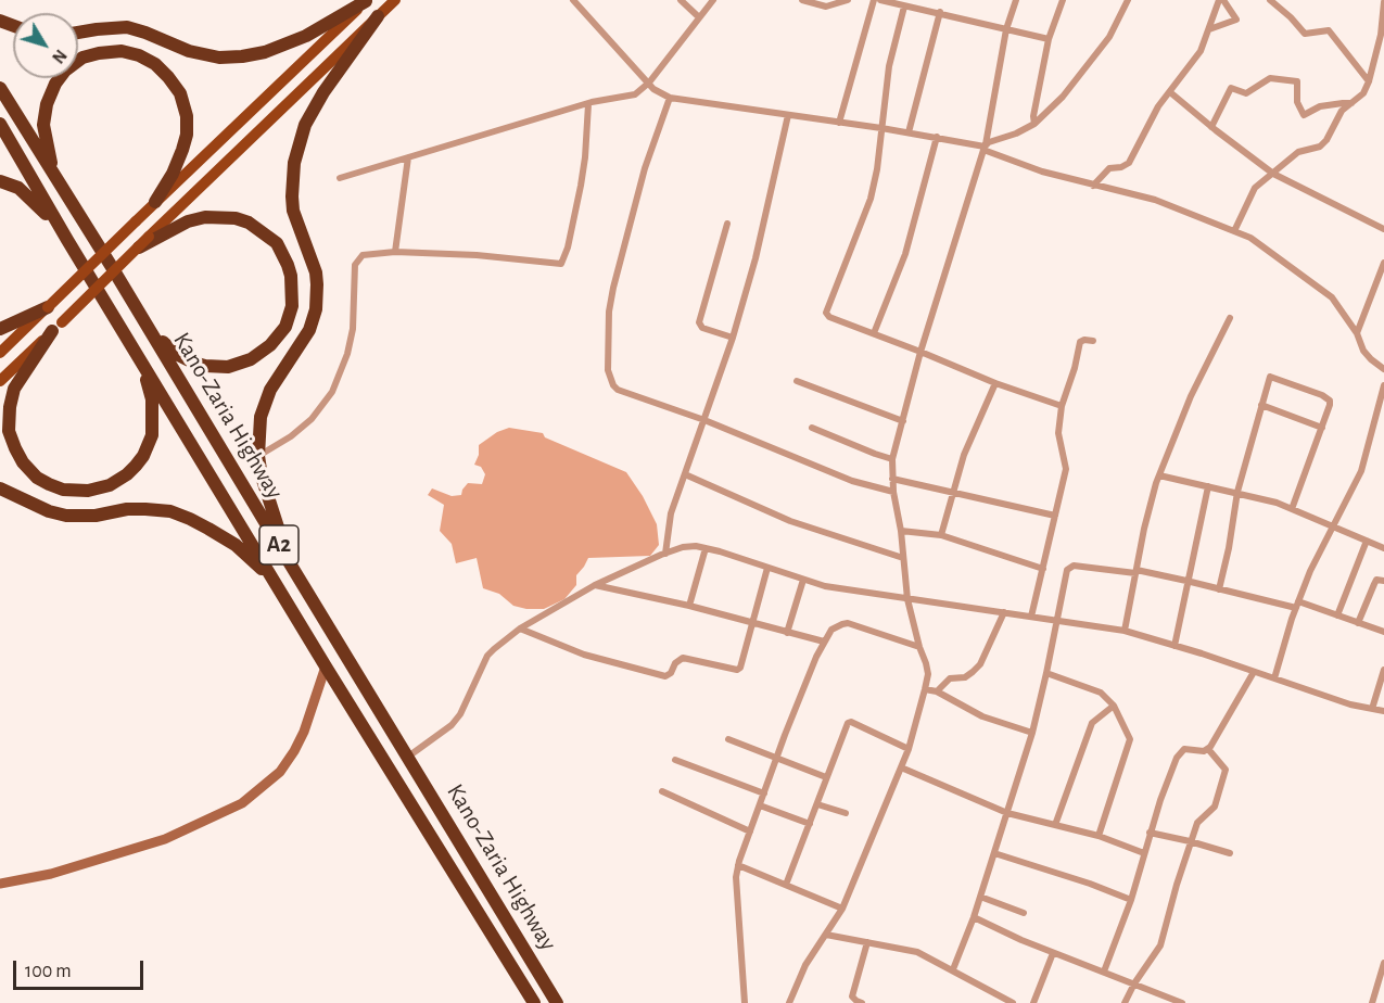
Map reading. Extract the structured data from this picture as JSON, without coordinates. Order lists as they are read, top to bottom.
{
  "streets": {
    "highway": ["Kano-Zaria Highway", "A2"]
  },
  "scale_bar": "100 m",
  "north": "bottom right"
}
